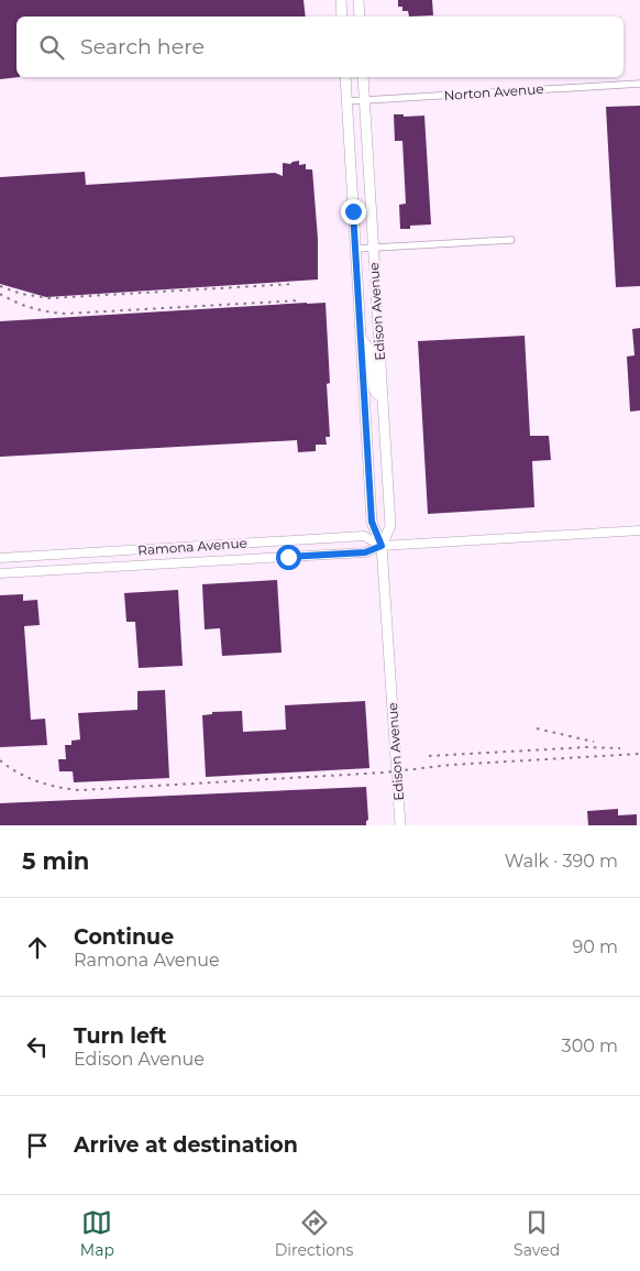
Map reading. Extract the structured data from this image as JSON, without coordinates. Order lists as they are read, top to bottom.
{
  "streets": {
    "main road": ["Edison Avenue", "Ramona Avenue"],
    "street": ["Norton Avenue"]
  },
  "crossings": [
    ["Norton Avenue", "Edison Avenue"],
    ["Edison Avenue", "Ramona Avenue"]
  ],
  "page": {
    "search": "Search here",
    "heading": ["5 min", "Walk · 390 m"],
    "list": [
      ["Continue", "Ramona Avenue", "90 m"],
      ["Turn left", "Edison Avenue", "300 m"],
      "Arrive at destination"
    ],
    "nav": ["Map", "Directions", "Saved"]
  }
}
